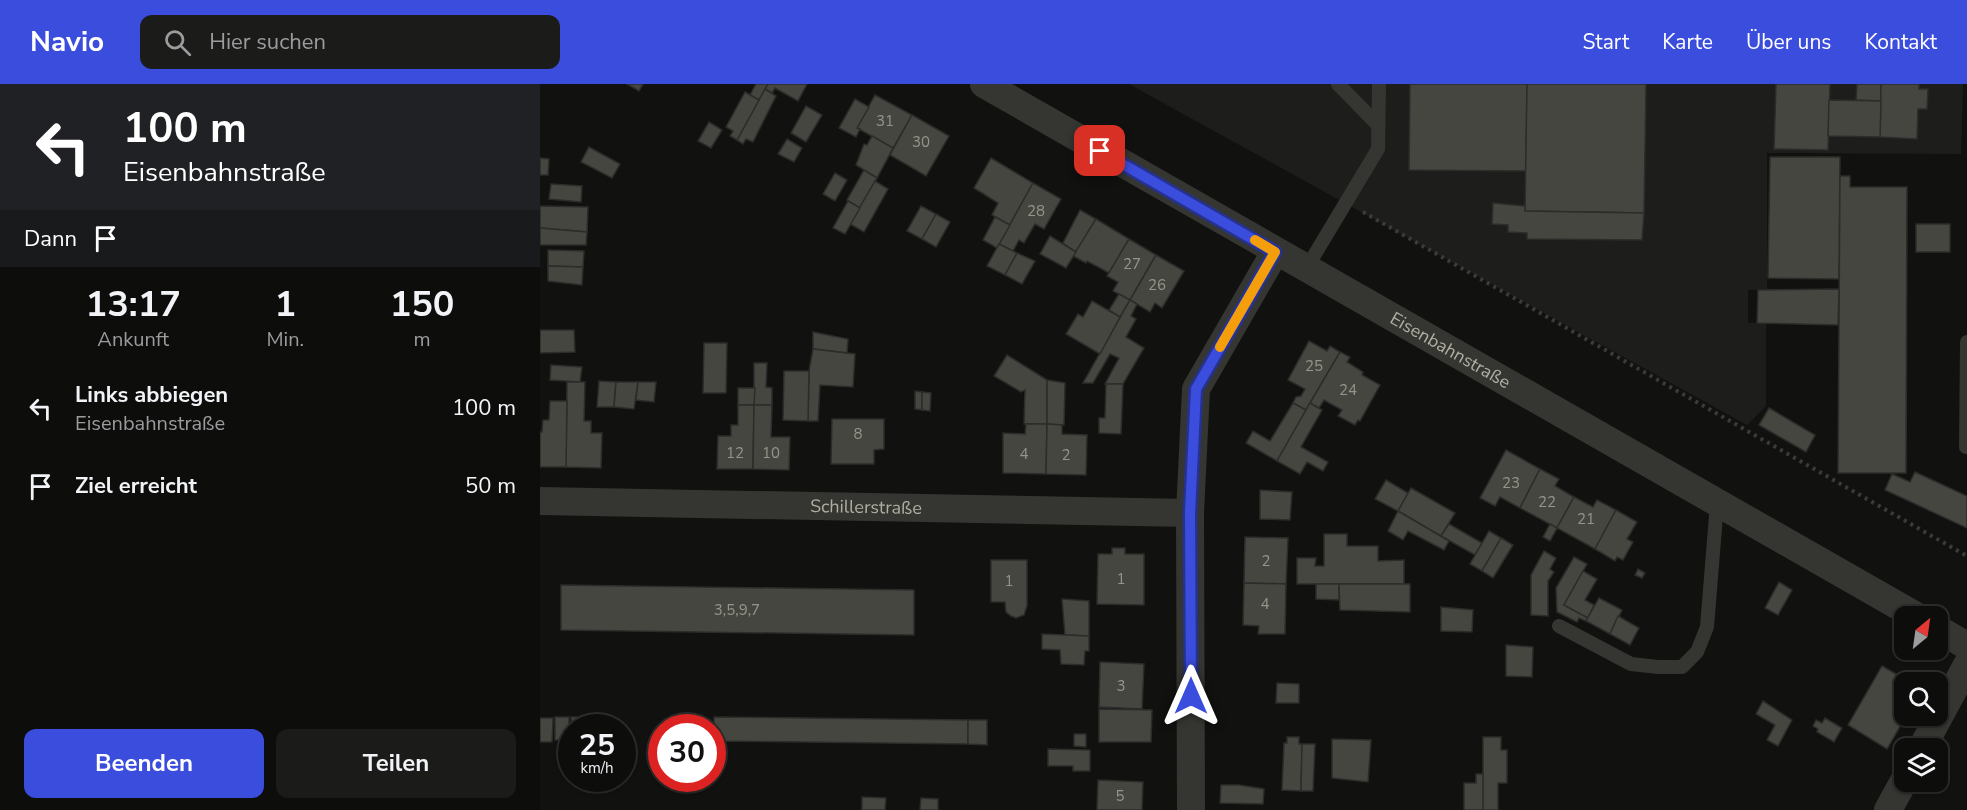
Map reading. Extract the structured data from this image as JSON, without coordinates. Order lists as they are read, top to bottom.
{
  "streets": {
    "street": ["Eisenbahnstraße", "Schillerstraße"]
  },
  "house_numbers": [
    "31",
    "30",
    "28",
    "27",
    "26",
    "25",
    "24",
    "8",
    "12",
    "10",
    "4",
    "2",
    "23",
    "22",
    "21",
    "2",
    "1",
    "1",
    "4",
    "3,5,9,7",
    "3",
    "5"
  ],
  "north": "top right",
  "page": {
    "header": "Navio",
    "search": "Hier suchen",
    "nav": [
      "Start",
      "Karte",
      "Über uns",
      "Kontakt"
    ],
    "turn": ["100 m", "Eisenbahnstraße"],
    "then": "Dann",
    "eta": [
      "13:17",
      "Ankunft",
      "1",
      "Min.",
      "150",
      "m"
    ],
    "list": [
      {
        "name": "Links abbiegen",
        "note": "Eisenbahnstraße",
        "value": "100 m"
      },
      {
        "name": "Ziel erreicht",
        "value": "50 m"
      }
    ],
    "speed": "25 km/h",
    "limit": "30",
    "buttons": ["Beenden", "Teilen"]
  }
}
